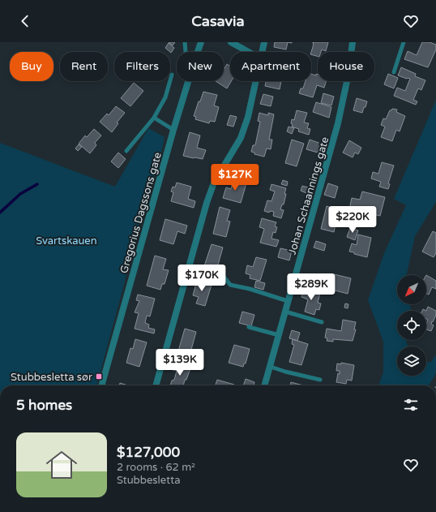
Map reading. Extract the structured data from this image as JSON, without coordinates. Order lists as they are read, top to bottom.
{
  "streets": {
    "street": ["Johan Schaannings gate", "Gregorius Dagssons gate"]
  },
  "parks": ["Svartskauen"],
  "places": {
    "transit": ["Stubbesletta sør"]
  },
  "north": "bottom left",
  "page": {
    "header": "Casavia",
    "chip": [
      "Buy",
      "Rent",
      "Filters",
      "New",
      "Apartment",
      "House"
    ],
    "price": [
      "$127K",
      "$220K",
      "$170K",
      "$289K",
      "$139K"
    ],
    "heading": "5 homes",
    "list": [
      {
        "name": "$127,000",
        "note": "2 rooms · 62 m² · Stubbesletta"
      }
    ]
  }
}
